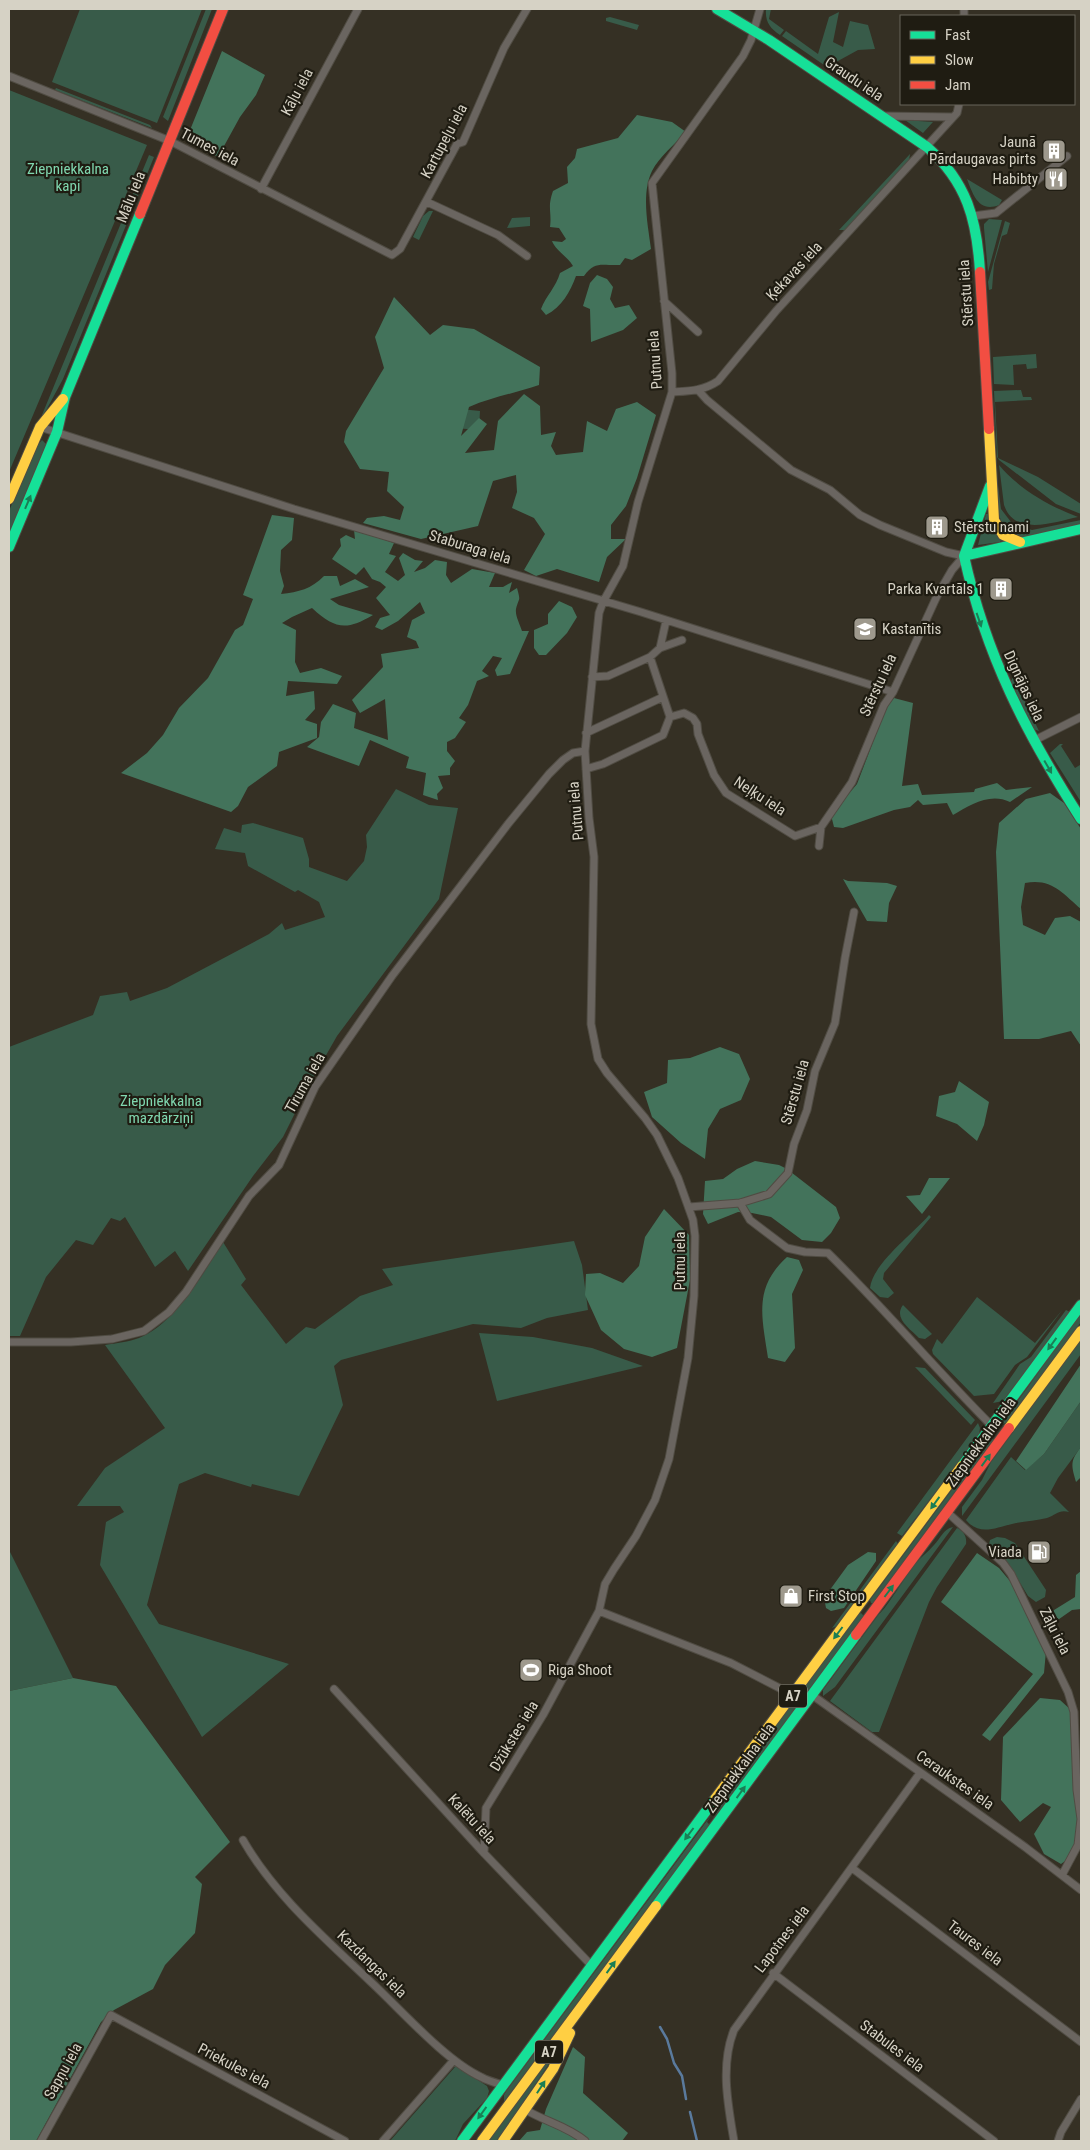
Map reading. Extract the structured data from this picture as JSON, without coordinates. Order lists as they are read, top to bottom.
{
  "streets": {
    "main road": [
      "Graudu iela",
      "Mālu iela",
      "Stērstu iela",
      "Dignājas iela",
      "Ziepniekkalna iela",
      "A7"
    ],
    "street": [
      "Kāļu iela",
      "Kartupeļu iela",
      "Tumes iela",
      "Ķekavas iela",
      "Putnu iela",
      "Staburaga iela",
      "Neļķu iela",
      "Tīruma iela",
      "Zāļu iela",
      "Džūkstes iela",
      "Ceraukstes iela",
      "Kalētu iela",
      "Lapotnes iela",
      "Taures iela",
      "Kazdangas iela",
      "Stabules iela",
      "Priekules iela",
      "Sapņu iela"
    ]
  },
  "crossings": [
    ["Graudu iela", "Ķekavas iela"],
    ["Graudu iela", "Stērstu iela"],
    ["Graudu iela", "Putnu iela"],
    ["Kāļu iela", "Tumes iela"],
    ["Kartupeļu iela", "Tumes iela"],
    ["Tumes iela", "Mālu iela"],
    ["Mālu iela", "Staburaga iela"],
    ["Ķekavas iela", "Putnu iela"],
    ["Stērstu iela", "Putnu iela"],
    ["Stērstu iela", "Staburaga iela"],
    ["Stērstu iela", "Dignājas iela"],
    ["Stērstu iela", "Neļķu iela"],
    ["Putnu iela", "Staburaga iela"],
    ["Putnu iela", "Tīruma iela"],
    ["Putnu iela", "Džūkstes iela"],
    ["Ziepniekkalna iela", "Zāļu iela"],
    ["Ziepniekkalna iela", "Ceraukstes iela"],
    ["Ziepniekkalna iela", "Kalētu iela"],
    ["Ziepniekkalna iela", "Kazdangas iela"],
    ["Zāļu iela", "Ceraukstes iela"],
    ["Džūkstes iela", "Kalētu iela"],
    ["Ceraukstes iela", "Lapotnes iela"],
    ["Lapotnes iela", "Taures iela"],
    ["Lapotnes iela", "Stabules iela"],
    ["Priekules iela", "Sapņu iela"]
  ],
  "one_way": ["Dignājas iela"],
  "parks": ["Ziepniekkalna kapi", "Ziepniekkalna mazdārziņi"],
  "places": {
    "building": ["Jaunā Pārdaugavas pirts", "Stērstu nami", "Parka Kvartāls 1"],
    "restaurant": ["Habibty"],
    "school or university": ["Kastanītis"],
    "fuel station": ["Viada"],
    "shop": ["First Stop"],
    "sports": ["Riga Shoot"]
  },
  "legend": ["Fast", "Slow", "Jam"]
}
